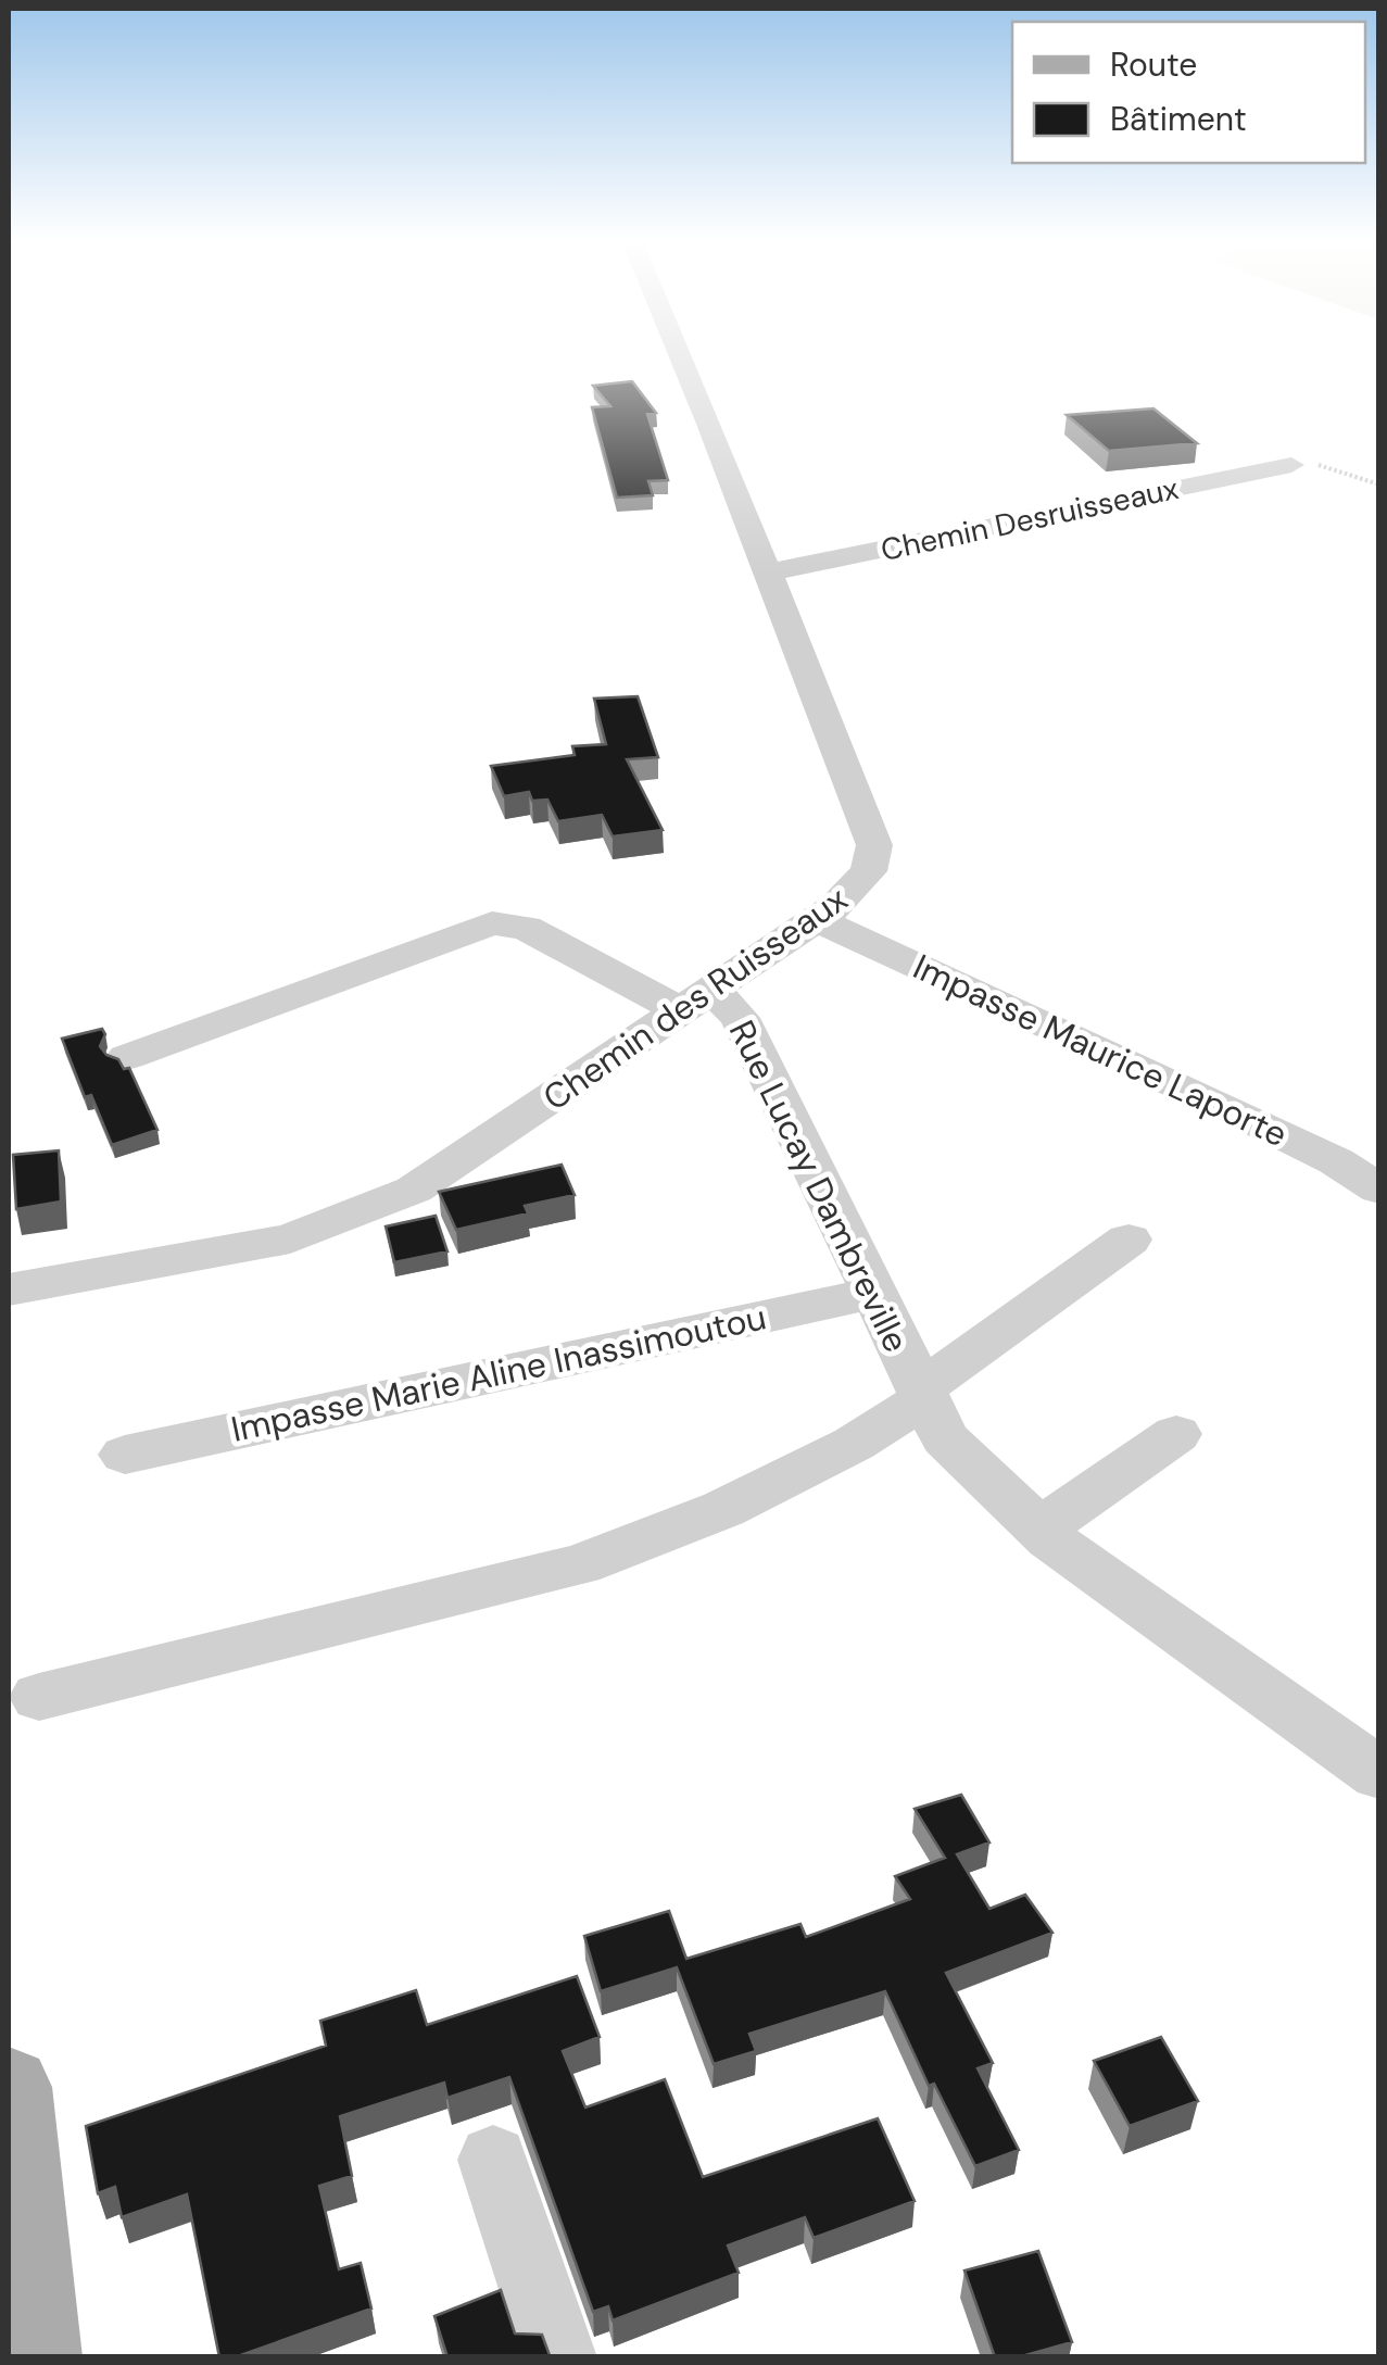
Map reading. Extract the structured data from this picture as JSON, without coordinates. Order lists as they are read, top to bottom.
{
  "streets": {
    "street": [
      "Chemin Desruisseaux",
      "Chemin des Ruisseaux",
      "Impasse Maurice Laporte",
      "Rue Lucay Dambreville",
      "Impasse Marie Aline Inassimoutou"
    ]
  },
  "crossings": [
    ["Chemin Desruisseaux", "Chemin des Ruisseaux"],
    ["Chemin des Ruisseaux", "Impasse Maurice Laporte"],
    ["Chemin des Ruisseaux", "Rue Lucay Dambreville"],
    ["Rue Lucay Dambreville", "Impasse Marie Aline Inassimoutou"]
  ],
  "legend": ["Route", "Bâtiment"]
}
